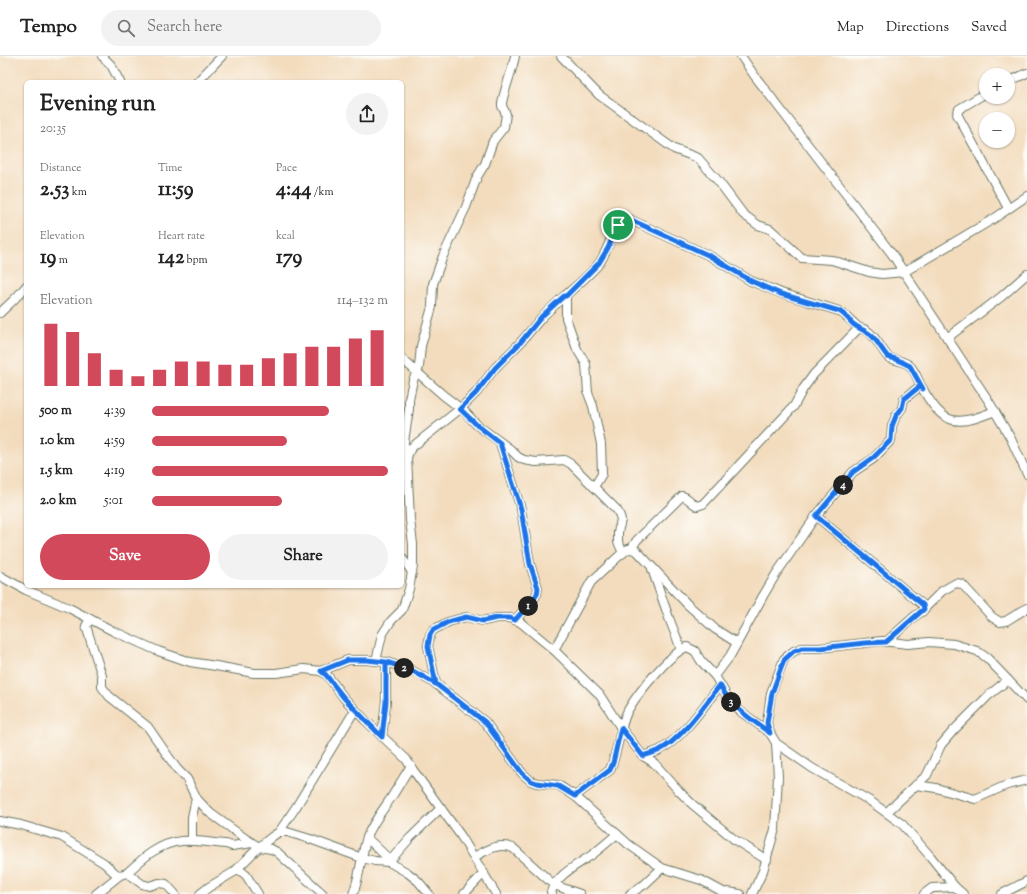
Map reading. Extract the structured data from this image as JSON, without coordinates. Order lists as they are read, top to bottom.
{
  "page": {
    "header": "Tempo",
    "search": "Search here",
    "nav": ["Map", "Directions", "Saved"],
    "map_buttons": ["+", "−"],
    "heading": ["Evening run", "20:35"],
    "stats": [
      ["Distance", "2.53 km"],
      ["Time", "11:59"],
      ["Pace", "4:44 /km"],
      ["Elevation", "19 m"],
      ["Heart rate", "142 bpm"],
      ["kcal", "179"]
    ],
    "chart": ["Elevation", "114–132 m"],
    "list": [
      {
        "name": "500 m",
        "note": "4:39"
      },
      {
        "name": "1.0 km",
        "note": "4:59"
      },
      {
        "name": "1.5 km",
        "note": "4:19"
      },
      {
        "name": "2.0 km",
        "note": "5:01"
      }
    ],
    "pins": [
      "4",
      "1",
      "2",
      "3"
    ],
    "buttons": ["Save", "Share"]
  }
}
